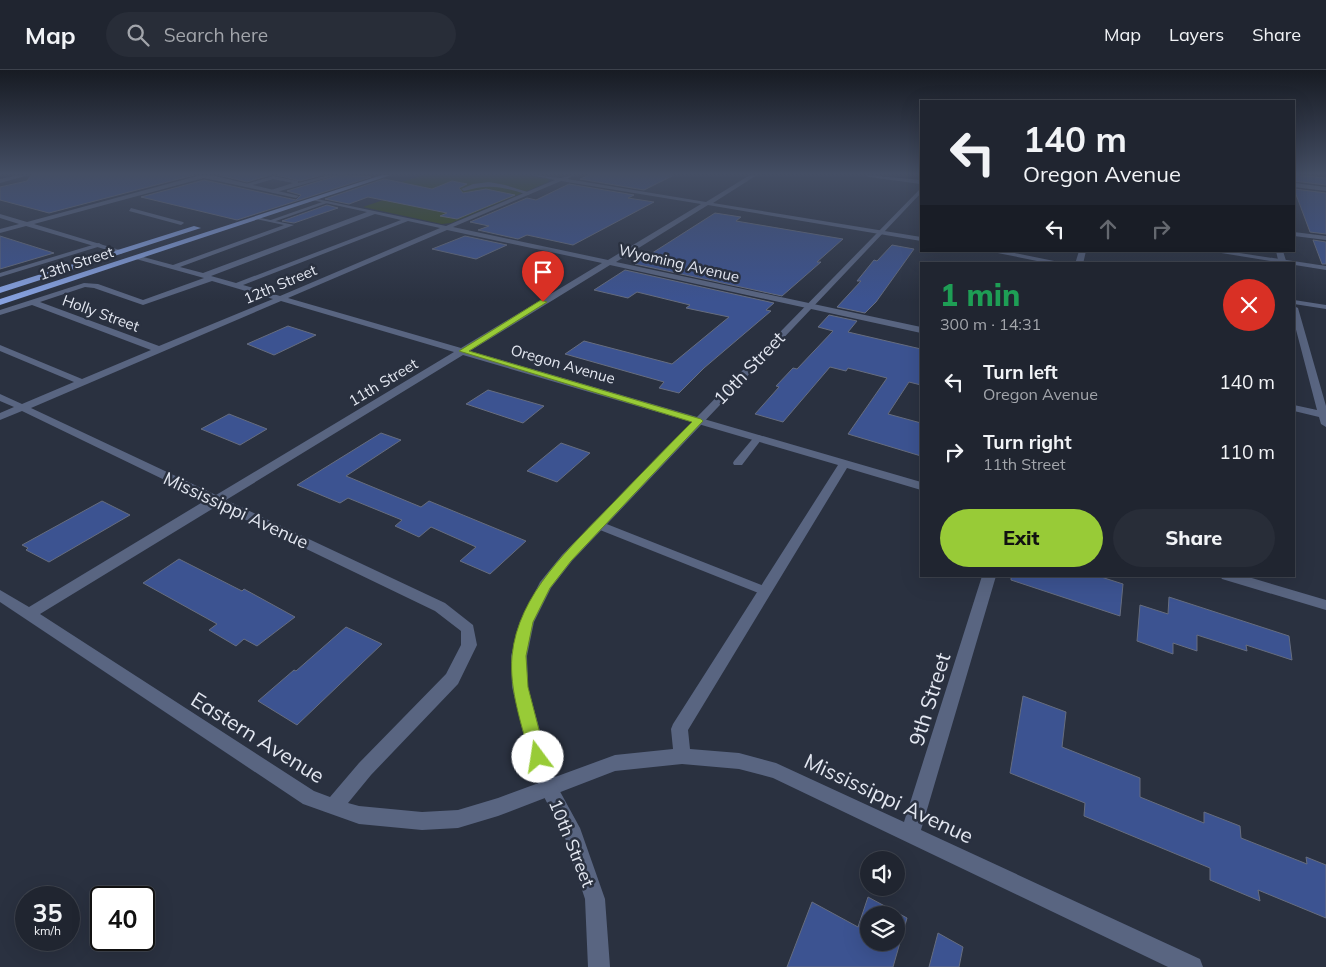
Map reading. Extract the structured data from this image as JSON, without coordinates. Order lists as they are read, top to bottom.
{
  "streets": {
    "highway": ["13th Street"],
    "street": [
      "Wyoming Avenue",
      "12th Street",
      "Holly Street",
      "Oregon Avenue",
      "10th Street",
      "11th Street",
      "Mississippi Avenue",
      "9th Street",
      "Eastern Avenue"
    ]
  },
  "crossings": [
    ["13th Street", "Oregon Avenue"],
    ["Wyoming Avenue", "12th Street"],
    ["Wyoming Avenue", "10th Street"],
    ["Wyoming Avenue", "11th Street"],
    ["12th Street", "Holly Street"],
    ["12th Street", "Oregon Avenue"],
    ["12th Street", "Mississippi Avenue"],
    ["Oregon Avenue", "10th Street"],
    ["Oregon Avenue", "11th Street"],
    ["10th Street", "Mississippi Avenue"],
    ["10th Street", "Eastern Avenue"],
    ["11th Street", "Mississippi Avenue"],
    ["11th Street", "Eastern Avenue"],
    ["Mississippi Avenue", "9th Street"],
    ["Mississippi Avenue", "Eastern Avenue"]
  ],
  "page": {
    "header": "Map",
    "search": "Search here",
    "nav": ["Map", "Layers", "Share"],
    "turn": ["140 m", "Oregon Avenue"],
    "heading": ["1 min", "300 m · 14:31"],
    "list": [
      {
        "name": "Turn left",
        "note": "Oregon Avenue",
        "value": "140 m"
      },
      {
        "name": "Turn right",
        "note": "11th Street",
        "value": "110 m"
      }
    ],
    "buttons": ["Exit", "Share"],
    "speed": "35 km/h",
    "limit": "40"
  }
}
